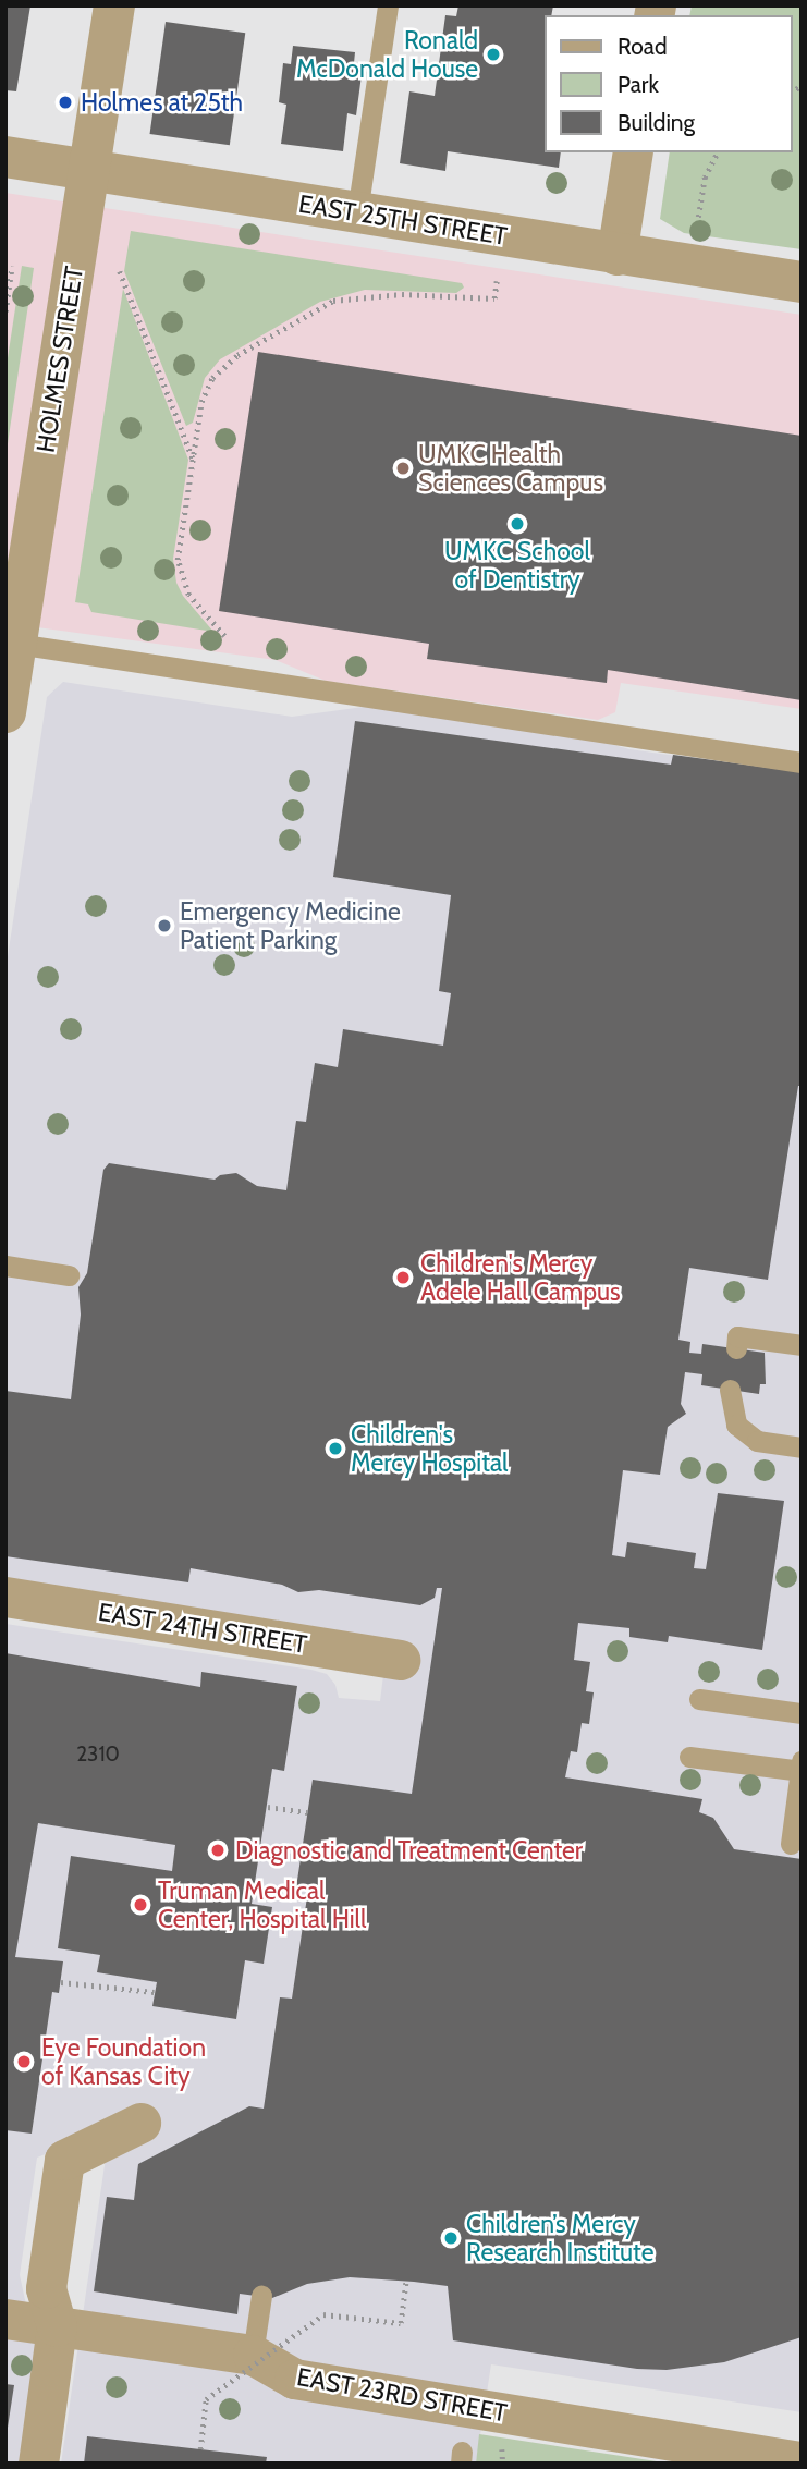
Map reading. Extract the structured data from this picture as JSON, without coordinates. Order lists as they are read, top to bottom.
{
  "streets": {
    "street": [
      "EAST 25TH STREET",
      "HOLMES STREET",
      "EAST 24TH STREET",
      "EAST 23RD STREET"
    ]
  },
  "crossings": [
    ["EAST 25TH STREET", "HOLMES STREET"]
  ],
  "places": [
    "Ronald McDonald House",
    "Holmes at 25th",
    "UMKC Health Sciences Campus",
    "UMKC School of Dentistry",
    "Emergency Medicine Patient Parking",
    "Children's Mercy Adele Hall Campus",
    "Children's Mercy Hospital",
    "Diagnostic and Treatment Center",
    "Truman Medical Center, Hospital Hill",
    "Eye Foundation of Kansas City",
    "Children’s Mercy Research Institute"
  ],
  "house_numbers": ["2310"],
  "legend": ["Road", "Park", "Building"]
}
